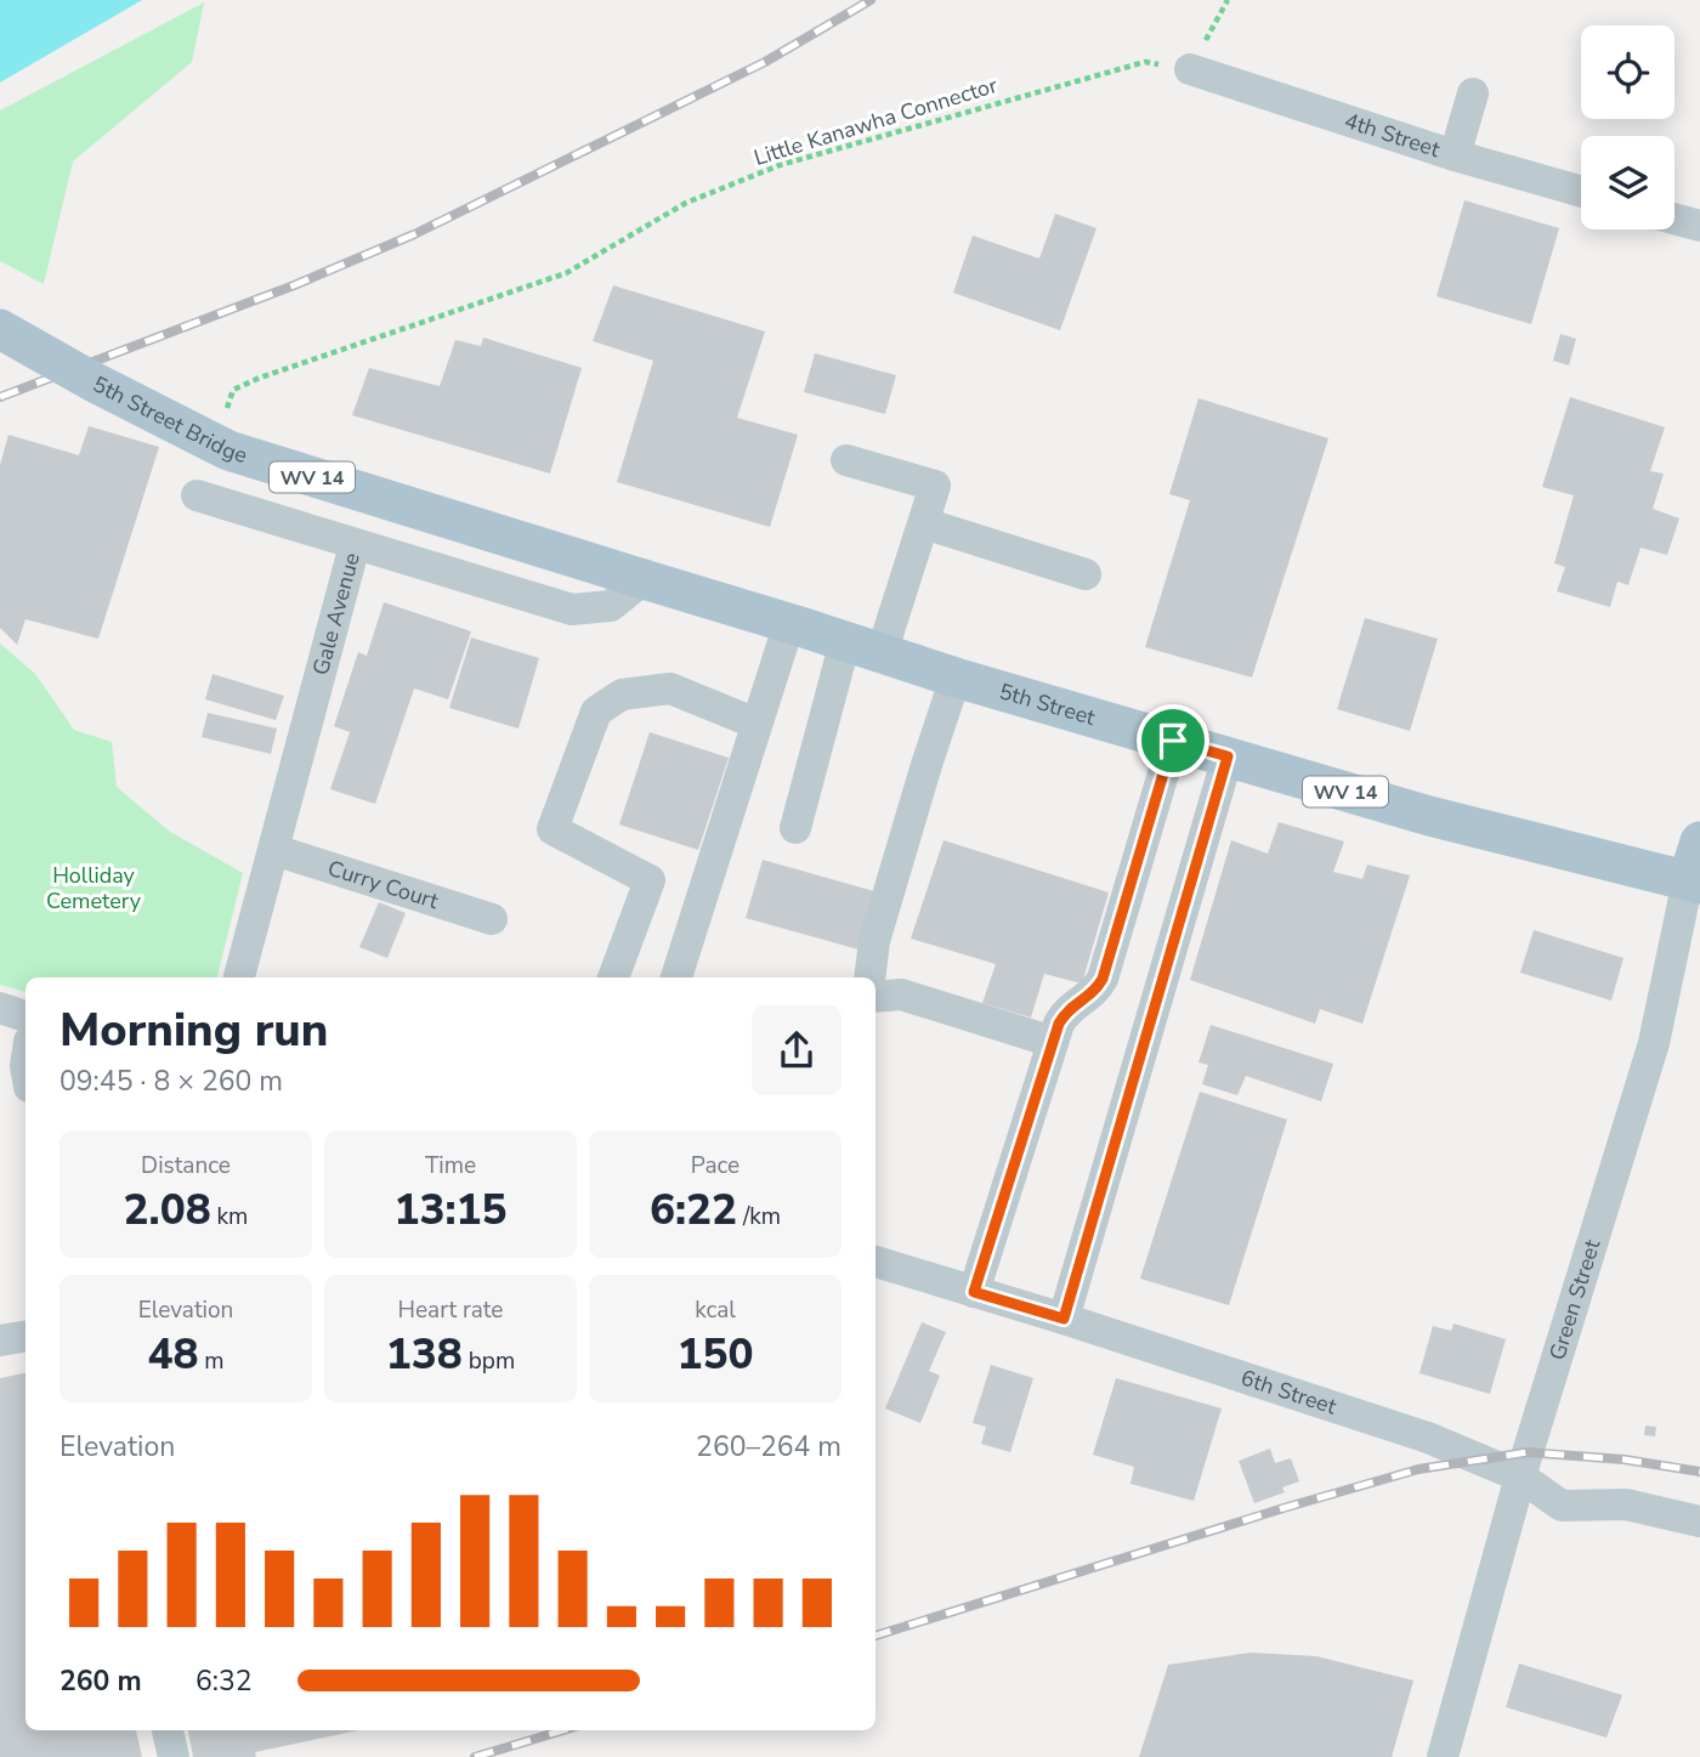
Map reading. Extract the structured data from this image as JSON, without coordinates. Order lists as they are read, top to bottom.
{
  "streets": {
    "main road": [
      "5th Street Bridge",
      "WV 14",
      "5th Street",
      "Green Street"
    ],
    "street": [
      "4th Street",
      "Gale Avenue",
      "Curry Court",
      "6th Street"
    ],
    "path": ["Little Kanawha Connector"]
  },
  "crossings": [
    ["Little Kanawha Connector", "4th Street"],
    ["5th Street Bridge", "Gale Avenue"],
    ["5th Street Bridge", "5th Street"],
    ["Gale Avenue", "5th Street"],
    ["Gale Avenue", "Curry Court"],
    ["5th Street", "Green Street"],
    ["Green Street", "6th Street"]
  ],
  "parks": ["Holliday Cemetery"],
  "page": {
    "heading": ["Morning run", "09:45 · 8 × 260 m"],
    "stats": [
      ["Distance", "2.08 km"],
      ["Time", "13:15"],
      ["Pace", "6:22 /km"],
      ["Elevation", "48 m"],
      ["Heart rate", "138 bpm"],
      ["kcal", "150"]
    ],
    "chart": ["Elevation", "260–264 m"],
    "list": [
      {
        "name": "260 m",
        "note": "6:32"
      }
    ]
  }
}
